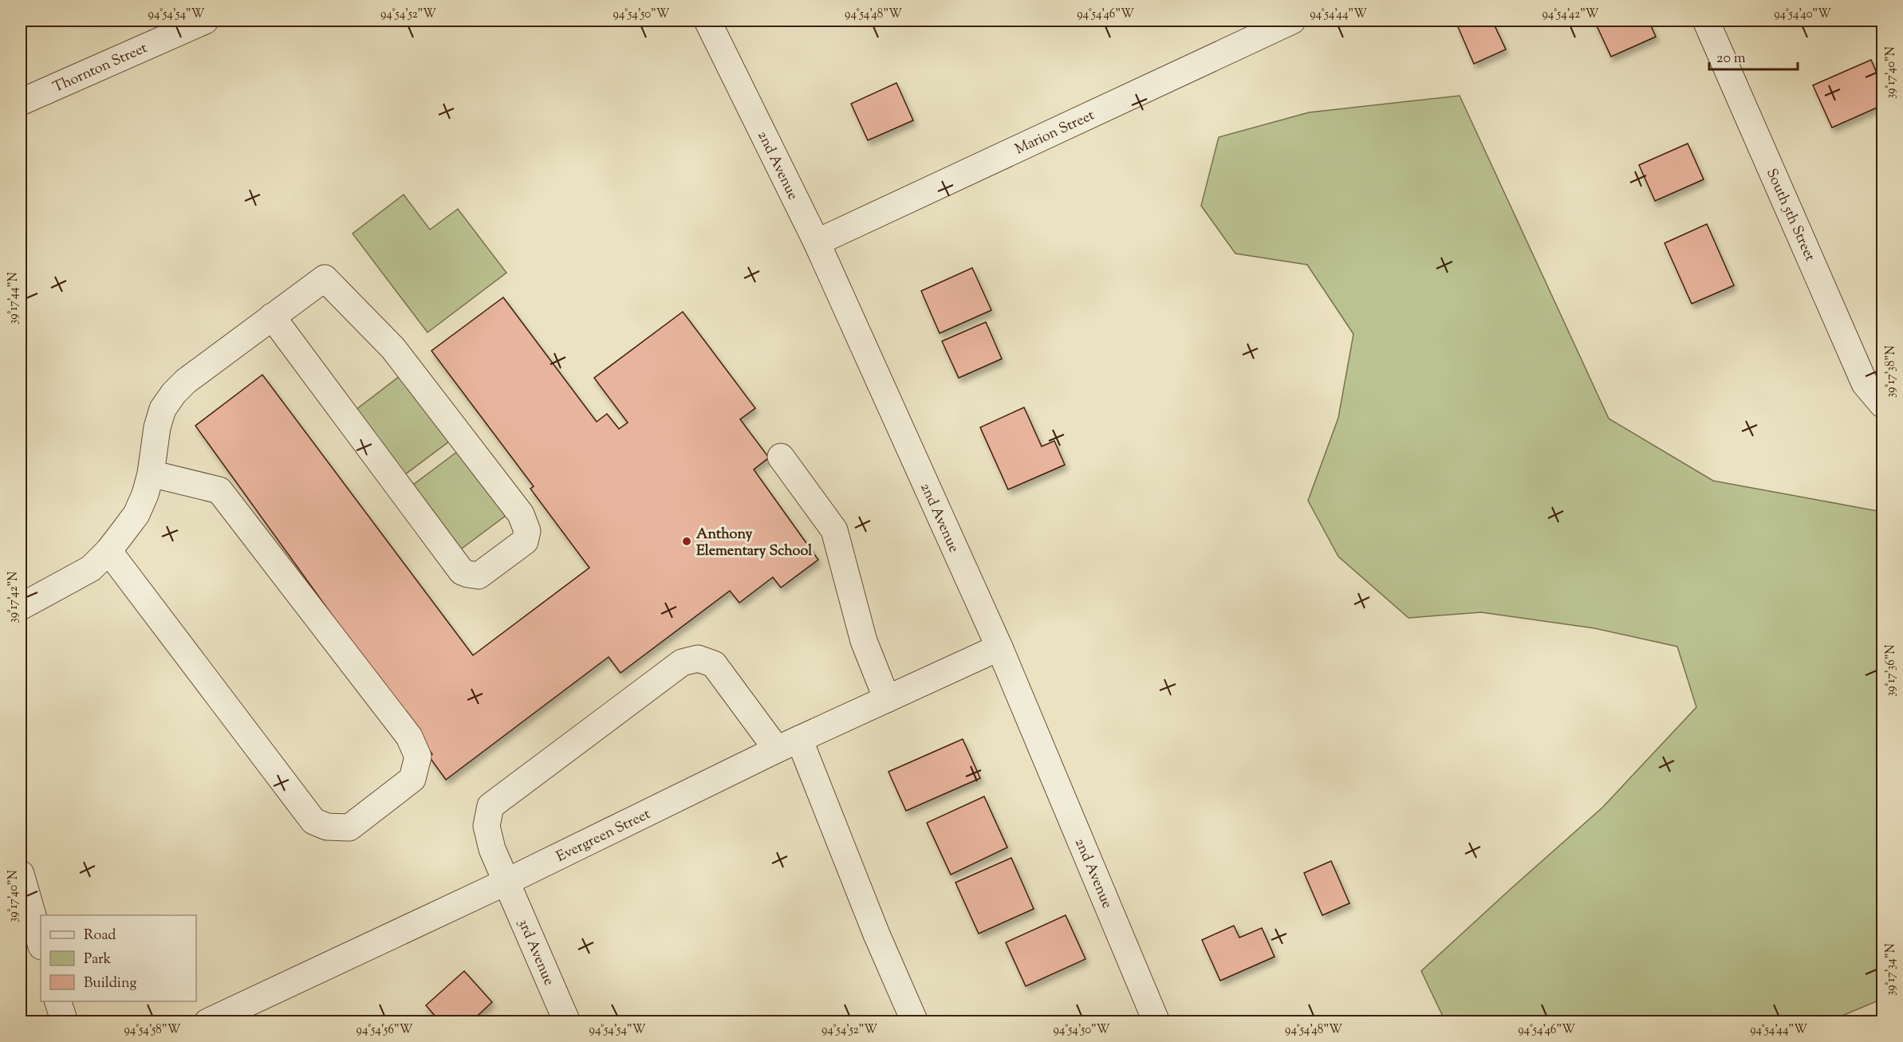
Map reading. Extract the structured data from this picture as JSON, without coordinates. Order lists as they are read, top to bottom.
{
  "streets": {
    "street": [
      "Thornton Street",
      "Marion Street",
      "2nd Avenue",
      "South 5th Street",
      "Evergreen Street",
      "3rd Avenue"
    ]
  },
  "crossings": [
    ["Marion Street", "2nd Avenue"],
    ["2nd Avenue", "Evergreen Street"],
    ["Evergreen Street", "3rd Avenue"]
  ],
  "places": ["Anthony Elementary School"],
  "legend": ["Road", "Park", "Building"],
  "scale_bar": "20 m",
  "coordinates": [
    "94°54'54\"W",
    "94°54'52\"W",
    "94°54'50\"W",
    "94°54'48\"W",
    "94°54'46\"W",
    "94°54'44\"W",
    "94°54'42\"W",
    "94°54'40\"W",
    "39°17'40\"N",
    "39°17'44\"N",
    "39°17'38\"N",
    "39°17'42\"N",
    "39°17'36\"N",
    "39°17'34\"N",
    "94°54'58\"W",
    "94°54'56\"W"
  ]
}
